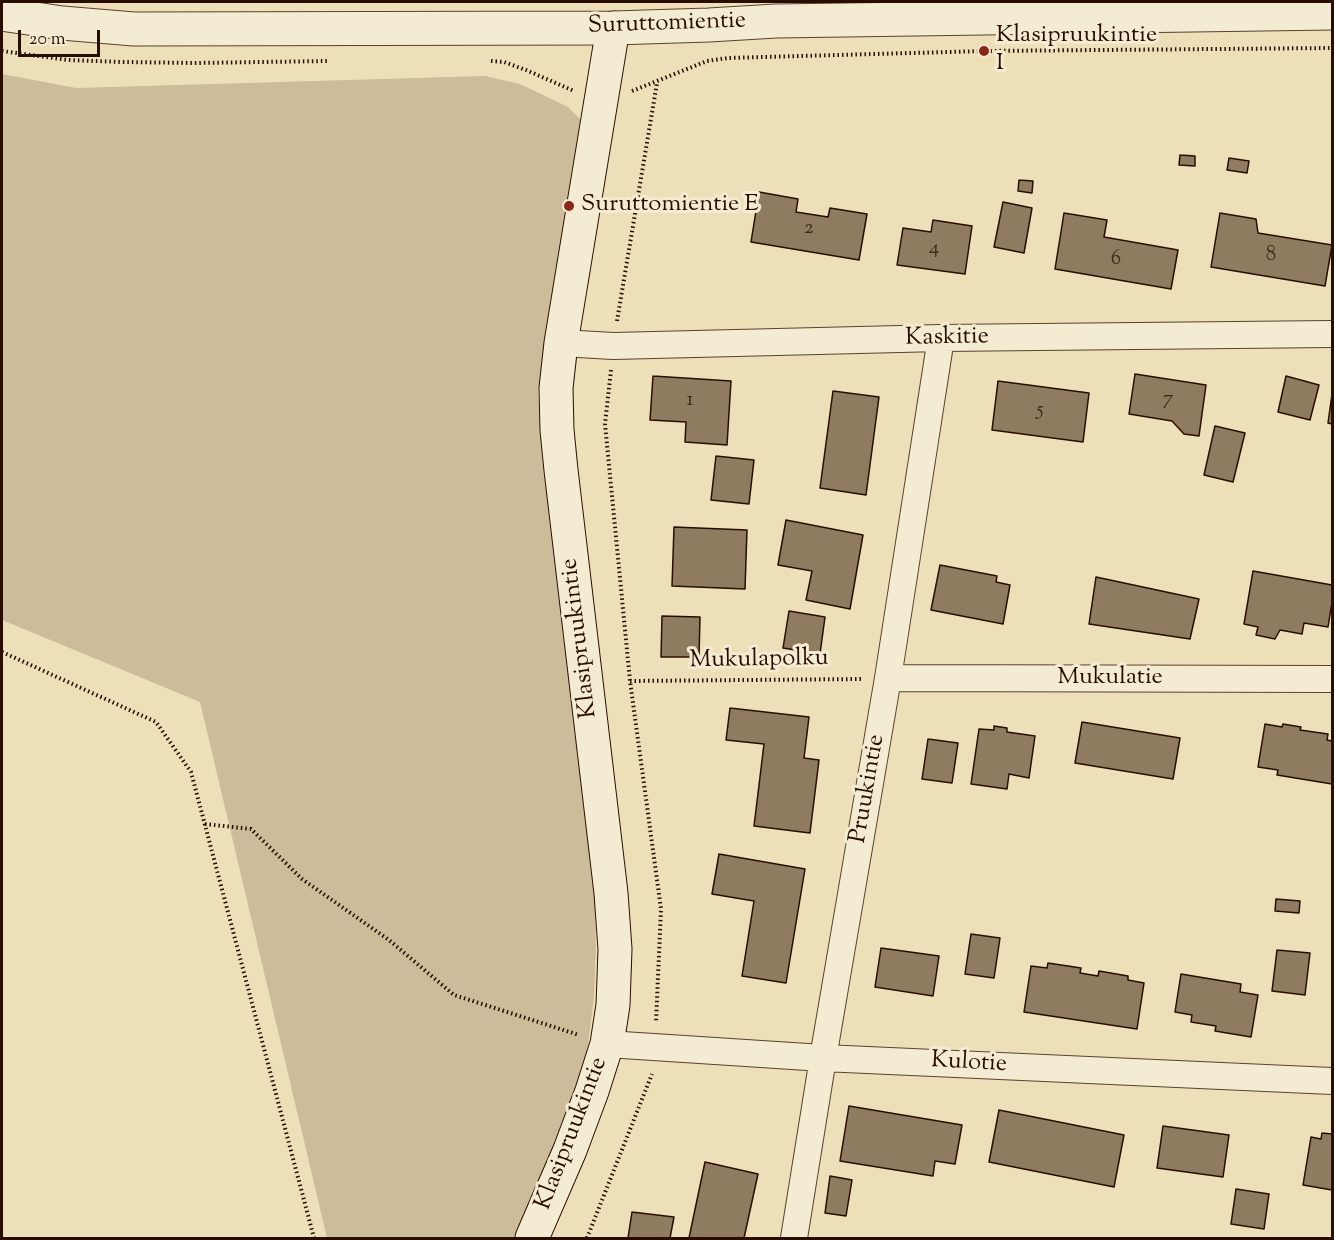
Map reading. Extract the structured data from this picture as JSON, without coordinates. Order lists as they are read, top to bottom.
{
  "streets": {
    "street": [
      "Suruttomientie",
      "Kaskitie",
      "Klasipruukintie",
      "Mukulatie",
      "Pruukintie",
      "Kulotie"
    ],
    "path": ["Mukulapolku"]
  },
  "crossings": [
    ["Suruttomientie", "Klasipruukintie"],
    ["Kaskitie", "Klasipruukintie"],
    ["Kaskitie", "Pruukintie"],
    ["Klasipruukintie", "Kulotie"],
    ["Mukulapolku", "Mukulatie"],
    ["Mukulapolku", "Pruukintie"],
    ["Mukulatie", "Pruukintie"],
    ["Pruukintie", "Kulotie"]
  ],
  "places": ["Klasipruukintie I", "Suruttomientie E"],
  "house_numbers": [
    "2",
    "4",
    "8",
    "6",
    "7",
    "1",
    "5"
  ],
  "scale_bar": "20 m"
}
